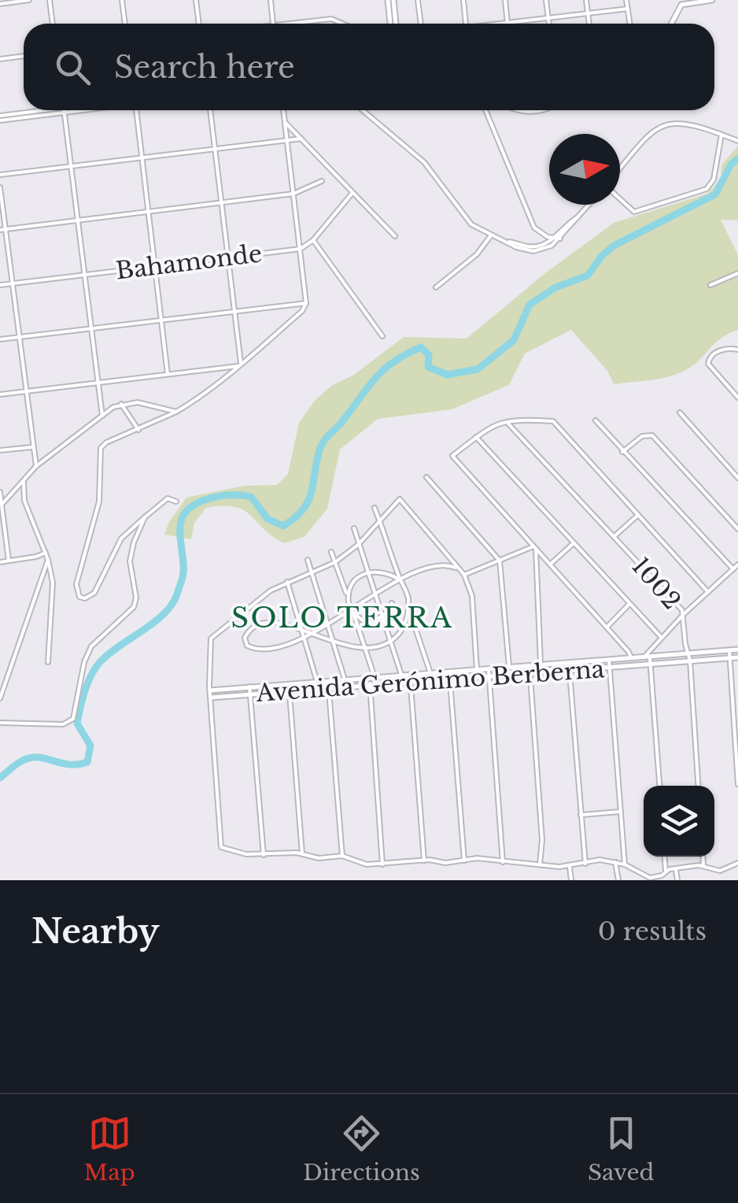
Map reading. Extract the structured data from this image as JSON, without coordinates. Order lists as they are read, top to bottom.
{
  "streets": {
    "street": ["Bahamonde", "1002", "Avenida Gerónimo Berberna"]
  },
  "crossings": [
    ["1002", "Avenida Gerónimo Berberna"]
  ],
  "districts": ["SOLO TERRA"],
  "north": "right",
  "page": {
    "search": "Search here",
    "heading": ["Nearby", "0 results"],
    "nav": ["Map", "Directions", "Saved"]
  }
}
